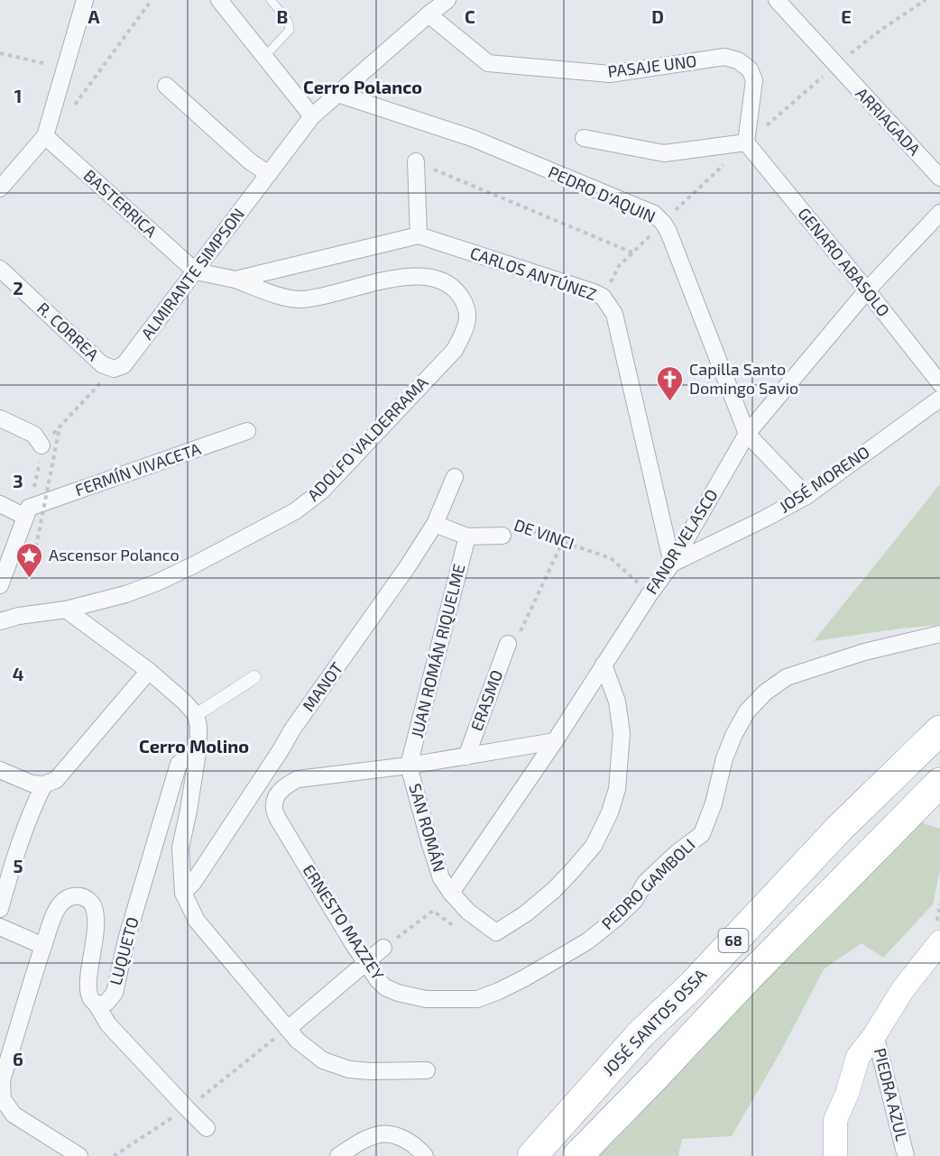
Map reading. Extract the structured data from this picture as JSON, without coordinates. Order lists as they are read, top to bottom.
{
  "streets": {
    "highway": ["68", "JOSÉ SANTOS OSSA"],
    "street": [
      "PASAJE UNO",
      "ARRIAGADA",
      "PEDRO D'AQUIN",
      "BASTERRICA",
      "GENARO ABASOLO",
      "ALMIRANTE SIMPSON",
      "CARLOS ANTÚNEZ",
      "R. CORREA",
      "ADOLFO VALDERRAMA",
      "FERMÍN VIVACETA",
      "JOSÉ MORENO",
      "DE VINCI",
      "FANOR VELASCO",
      "JUAN ROMÁN RIQUELME",
      "MANOT",
      "ERASMO",
      "SAN ROMÁN",
      "PEDRO GAMBOLI",
      "ERNESTO MAZZEY",
      "LUQUETO",
      "PIEDRA AZUL"
    ]
  },
  "crossings": [
    ["PASAJE UNO", "GENARO ABASOLO"],
    ["PASAJE UNO", "ALMIRANTE SIMPSON"],
    ["PEDRO D'AQUIN", "ALMIRANTE SIMPSON"],
    ["PEDRO D'AQUIN", "JOSÉ MORENO"],
    ["PEDRO D'AQUIN", "FANOR VELASCO"],
    ["BASTERRICA", "ALMIRANTE SIMPSON"],
    ["GENARO ABASOLO", "FANOR VELASCO"],
    ["ALMIRANTE SIMPSON", "R. CORREA"],
    ["CARLOS ANTÚNEZ", "JOSÉ MORENO"],
    ["CARLOS ANTÚNEZ", "FANOR VELASCO"],
    ["JOSÉ MORENO", "FANOR VELASCO"],
    ["DE VINCI", "FANOR VELASCO"],
    ["DE VINCI", "JUAN ROMÁN RIQUELME"],
    ["DE VINCI", "MANOT"],
    ["FANOR VELASCO", "SAN ROMÁN"],
    ["JUAN ROMÁN RIQUELME", "SAN ROMÁN"],
    ["MANOT", "ERNESTO MAZZEY"],
    ["PEDRO GAMBOLI", "ERNESTO MAZZEY"]
  ],
  "districts": ["Cerro Polanco", "Cerro Molino"],
  "places": {
    "church": ["Capilla Santo Domingo Savio"],
    "place": ["Ascensor Polanco"]
  },
  "grid": {
    "columns": [
      "A",
      "B",
      "C",
      "D",
      "E"
    ],
    "rows": [
      "1",
      "2",
      "3",
      "4",
      "5",
      "6"
    ]
  }
}
